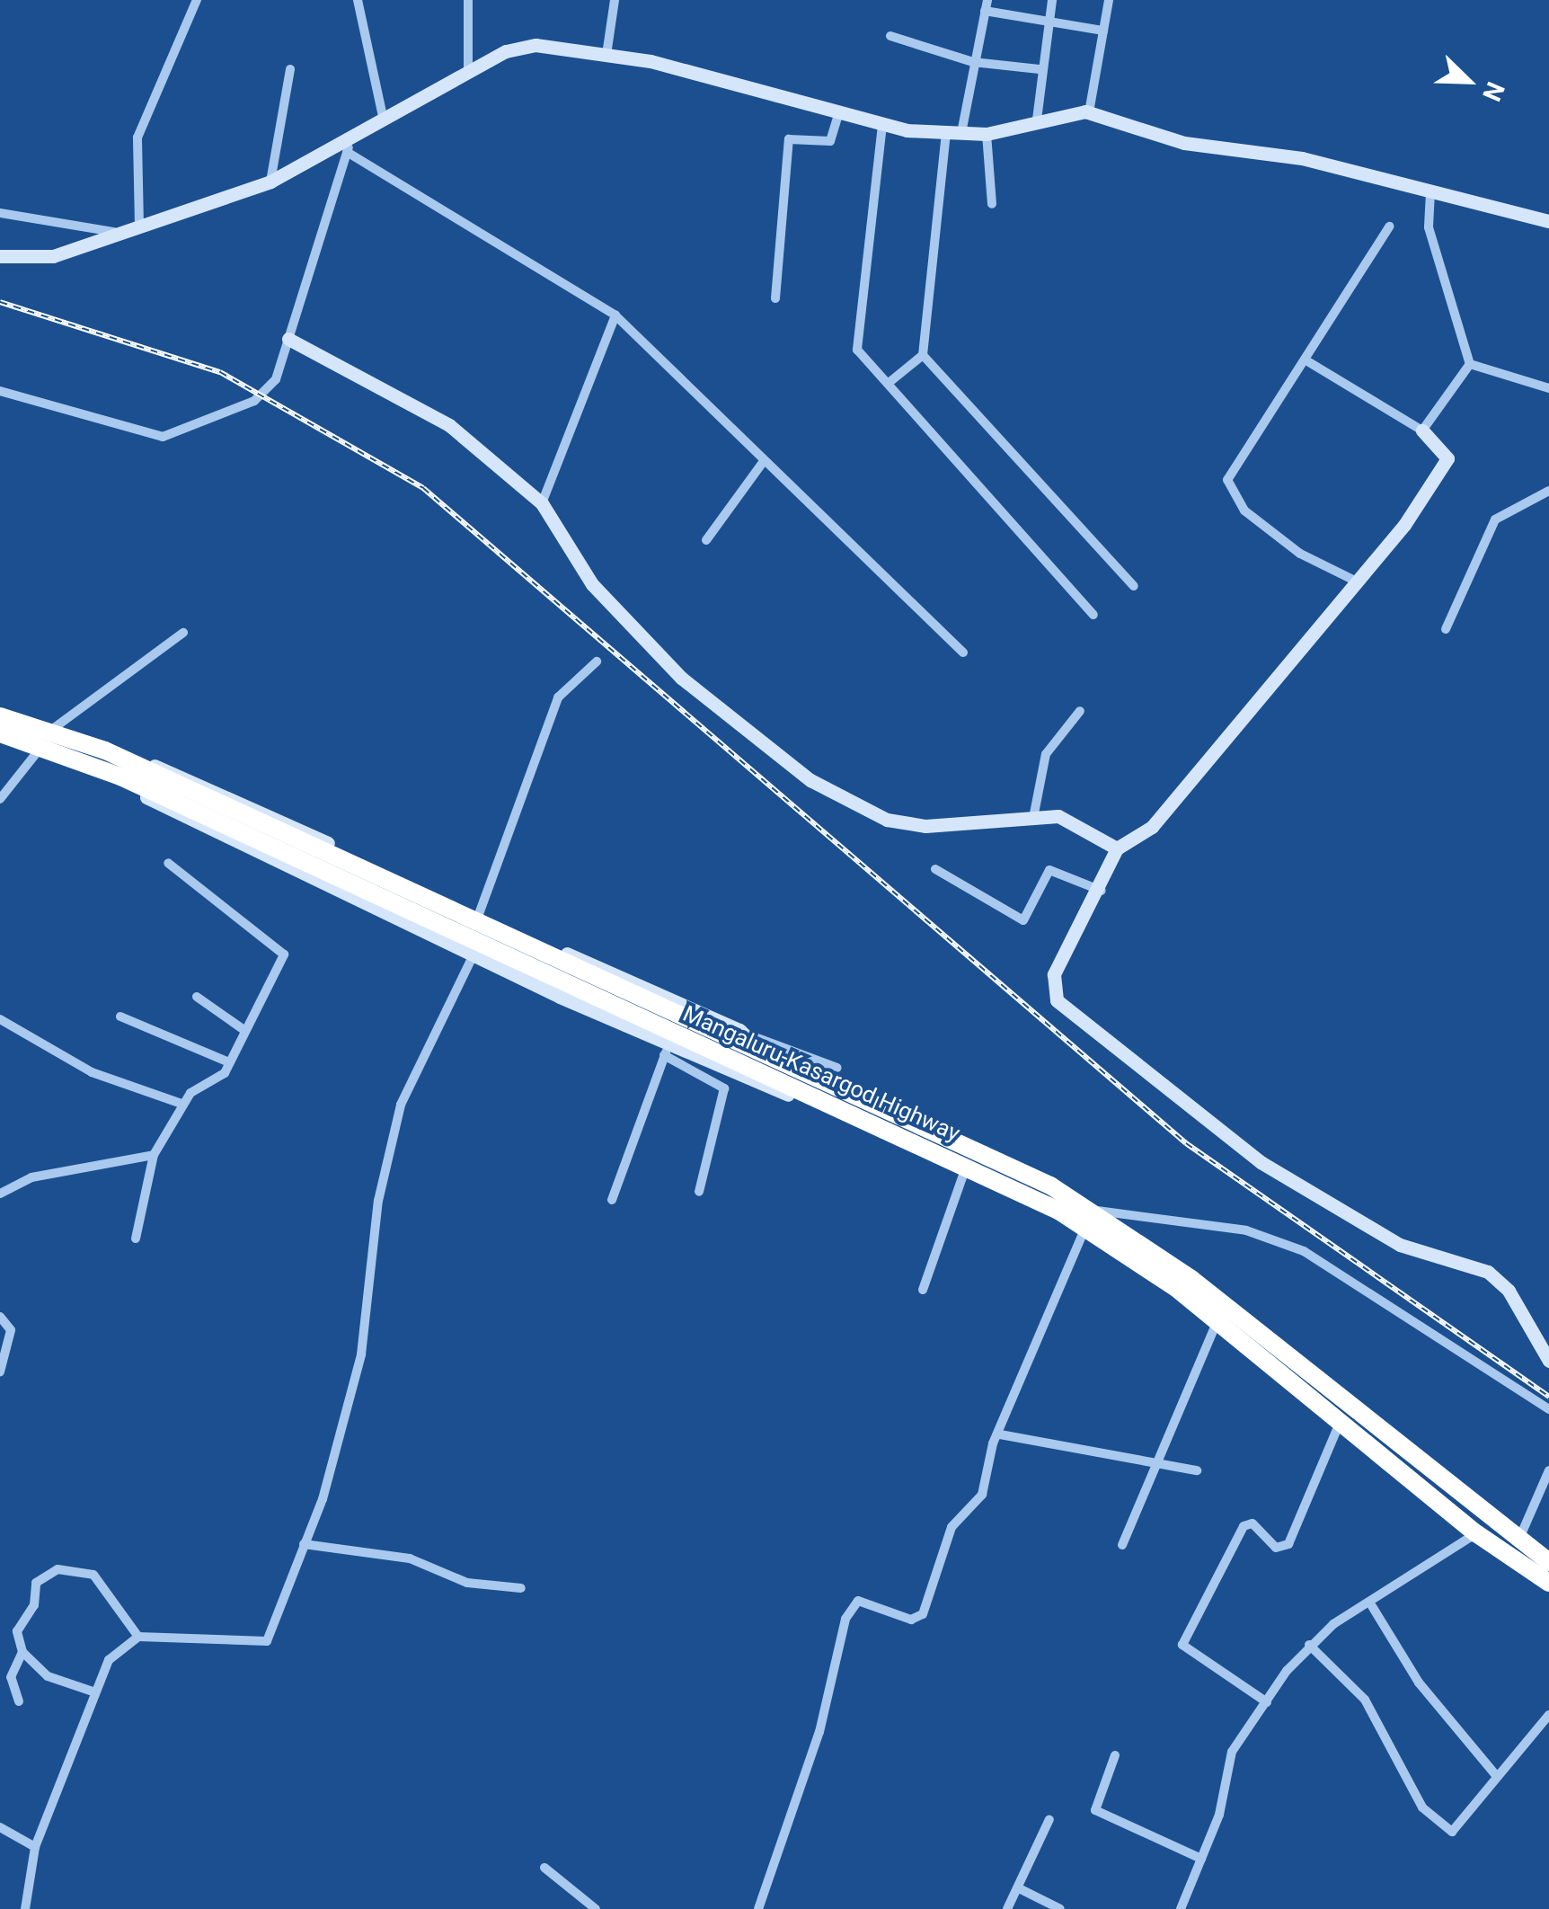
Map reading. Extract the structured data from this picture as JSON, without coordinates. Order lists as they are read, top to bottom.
{
  "streets": {
    "highway": ["Mangaluru-Kasargod Highway"]
  },
  "north": "bottom right"
}
